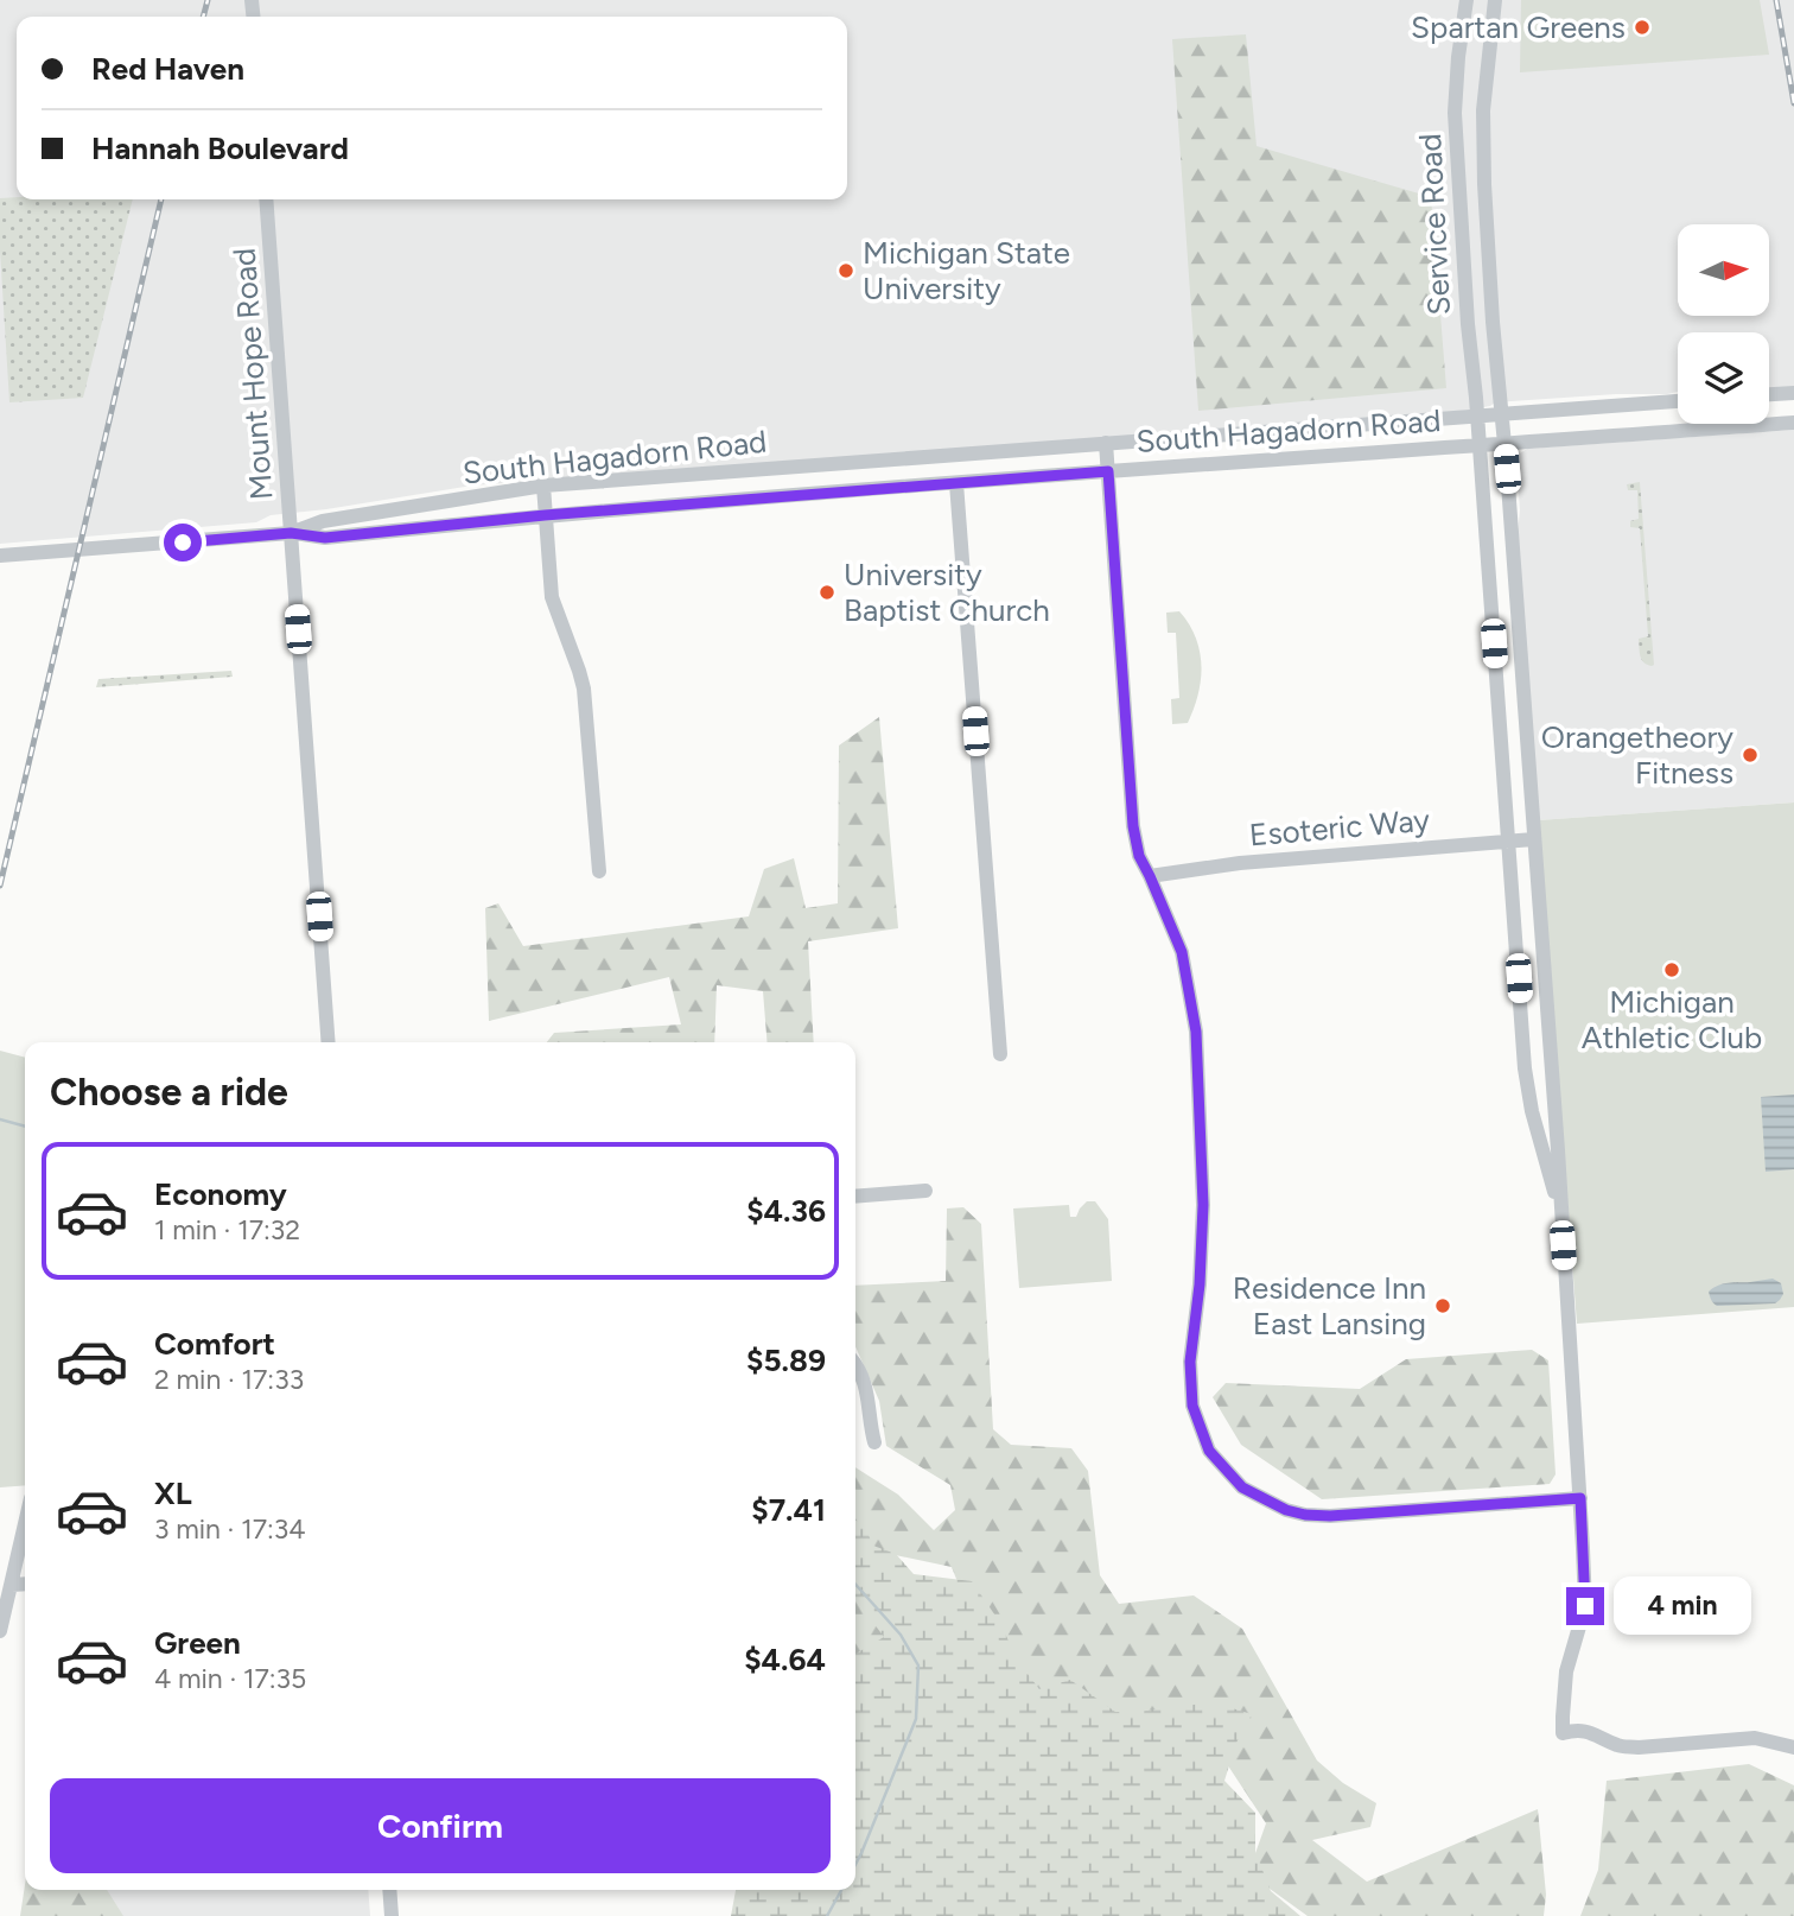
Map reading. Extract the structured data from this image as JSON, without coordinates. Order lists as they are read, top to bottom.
{
  "streets": {
    "street": [
      "Service Road",
      "Mount Hope Road",
      "South Hagadorn Road",
      "Esoteric Way"
    ]
  },
  "crossings": [
    ["Service Road", "South Hagadorn Road"],
    ["Service Road", "Esoteric Way"],
    ["Mount Hope Road", "South Hagadorn Road"]
  ],
  "places": [
    "Spartan Greens",
    "Michigan State University",
    "University Baptist Church",
    "Orangetheory Fitness",
    "Michigan Athletic Club",
    "Residence Inn East Lansing"
  ],
  "north": "right",
  "page": {
    "banner": ["Red Haven", "Hannah Boulevard"],
    "heading": "Choose a ride",
    "list": [
      {
        "name": "Economy",
        "note": "1 min · 17:32",
        "value": "$4.36"
      },
      {
        "name": "Comfort",
        "note": "2 min · 17:33",
        "value": "$5.89"
      },
      {
        "name": "XL",
        "note": "3 min · 17:34",
        "value": "$7.41"
      },
      {
        "name": "Green",
        "note": "4 min · 17:35",
        "value": "$4.64"
      }
    ],
    "bubble": "4 min",
    "buttons": "Confirm"
  }
}
